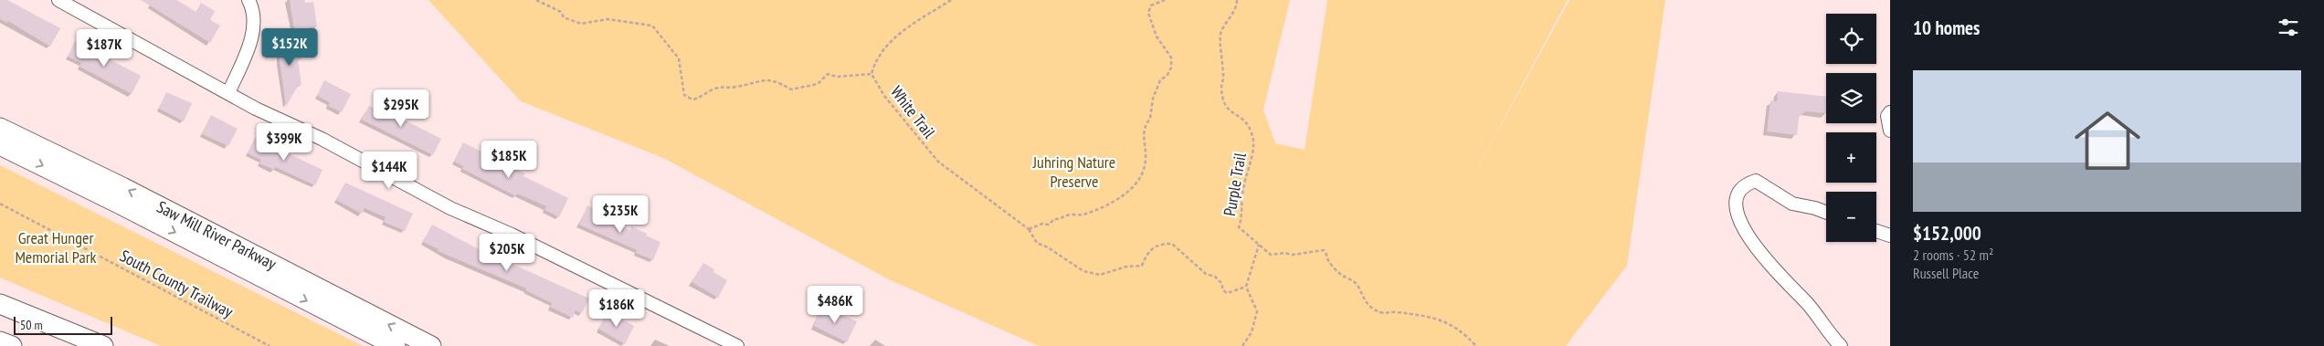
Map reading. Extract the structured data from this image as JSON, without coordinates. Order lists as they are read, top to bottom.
{
  "streets": {
    "highway": ["Saw Mill River Parkway"],
    "path": ["White Trail", "Purple Trail", "South County Trailway"]
  },
  "parks": ["Juhring Nature Preserve", "Great Hunger Memorial Park"],
  "scale_bar": "50 m",
  "page": {
    "heading": "10 homes",
    "map_buttons": ["+", "−"],
    "price": [
      "$152K",
      "$187K",
      "$295K",
      "$399K",
      "$185K",
      "$144K",
      "$235K",
      "$205K",
      "$486K",
      "$186K"
    ],
    "list": [
      {
        "name": "$152,000",
        "note": "2 rooms · 52 m² · Russell Place"
      }
    ],
    "scale": "50 m"
  }
}
